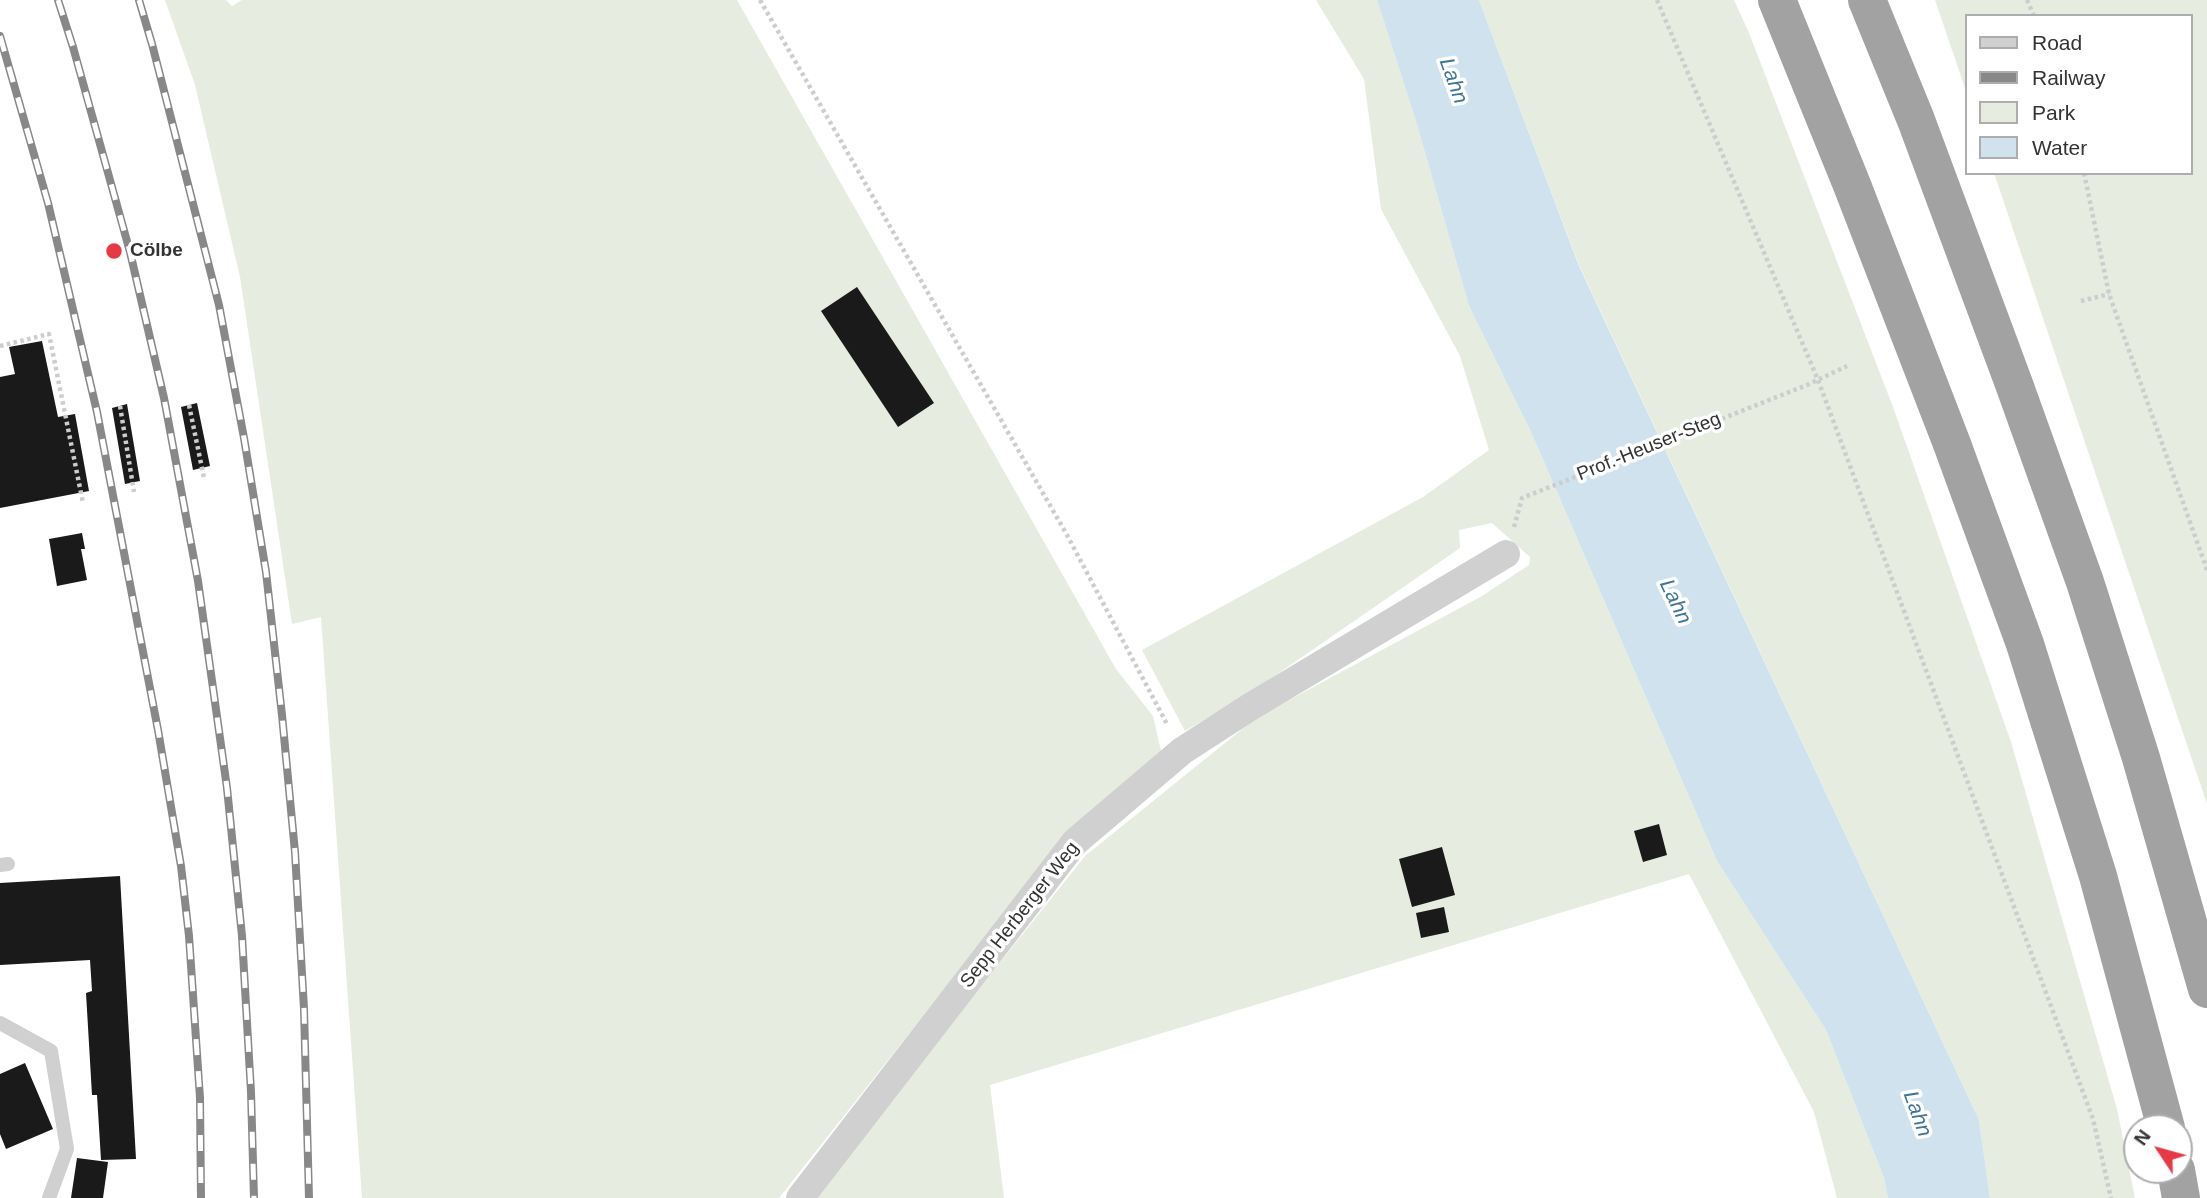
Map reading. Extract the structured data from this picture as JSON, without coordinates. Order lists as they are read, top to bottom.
{
  "streets": {
    "street": ["Sepp Herberger Weg"],
    "path": ["Prof.-Heuser-Steg"]
  },
  "water": ["Lahn"],
  "places": ["Cölbe"],
  "legend": [
    "Road",
    "Railway",
    "Park",
    "Water"
  ],
  "north": "top left"
}
